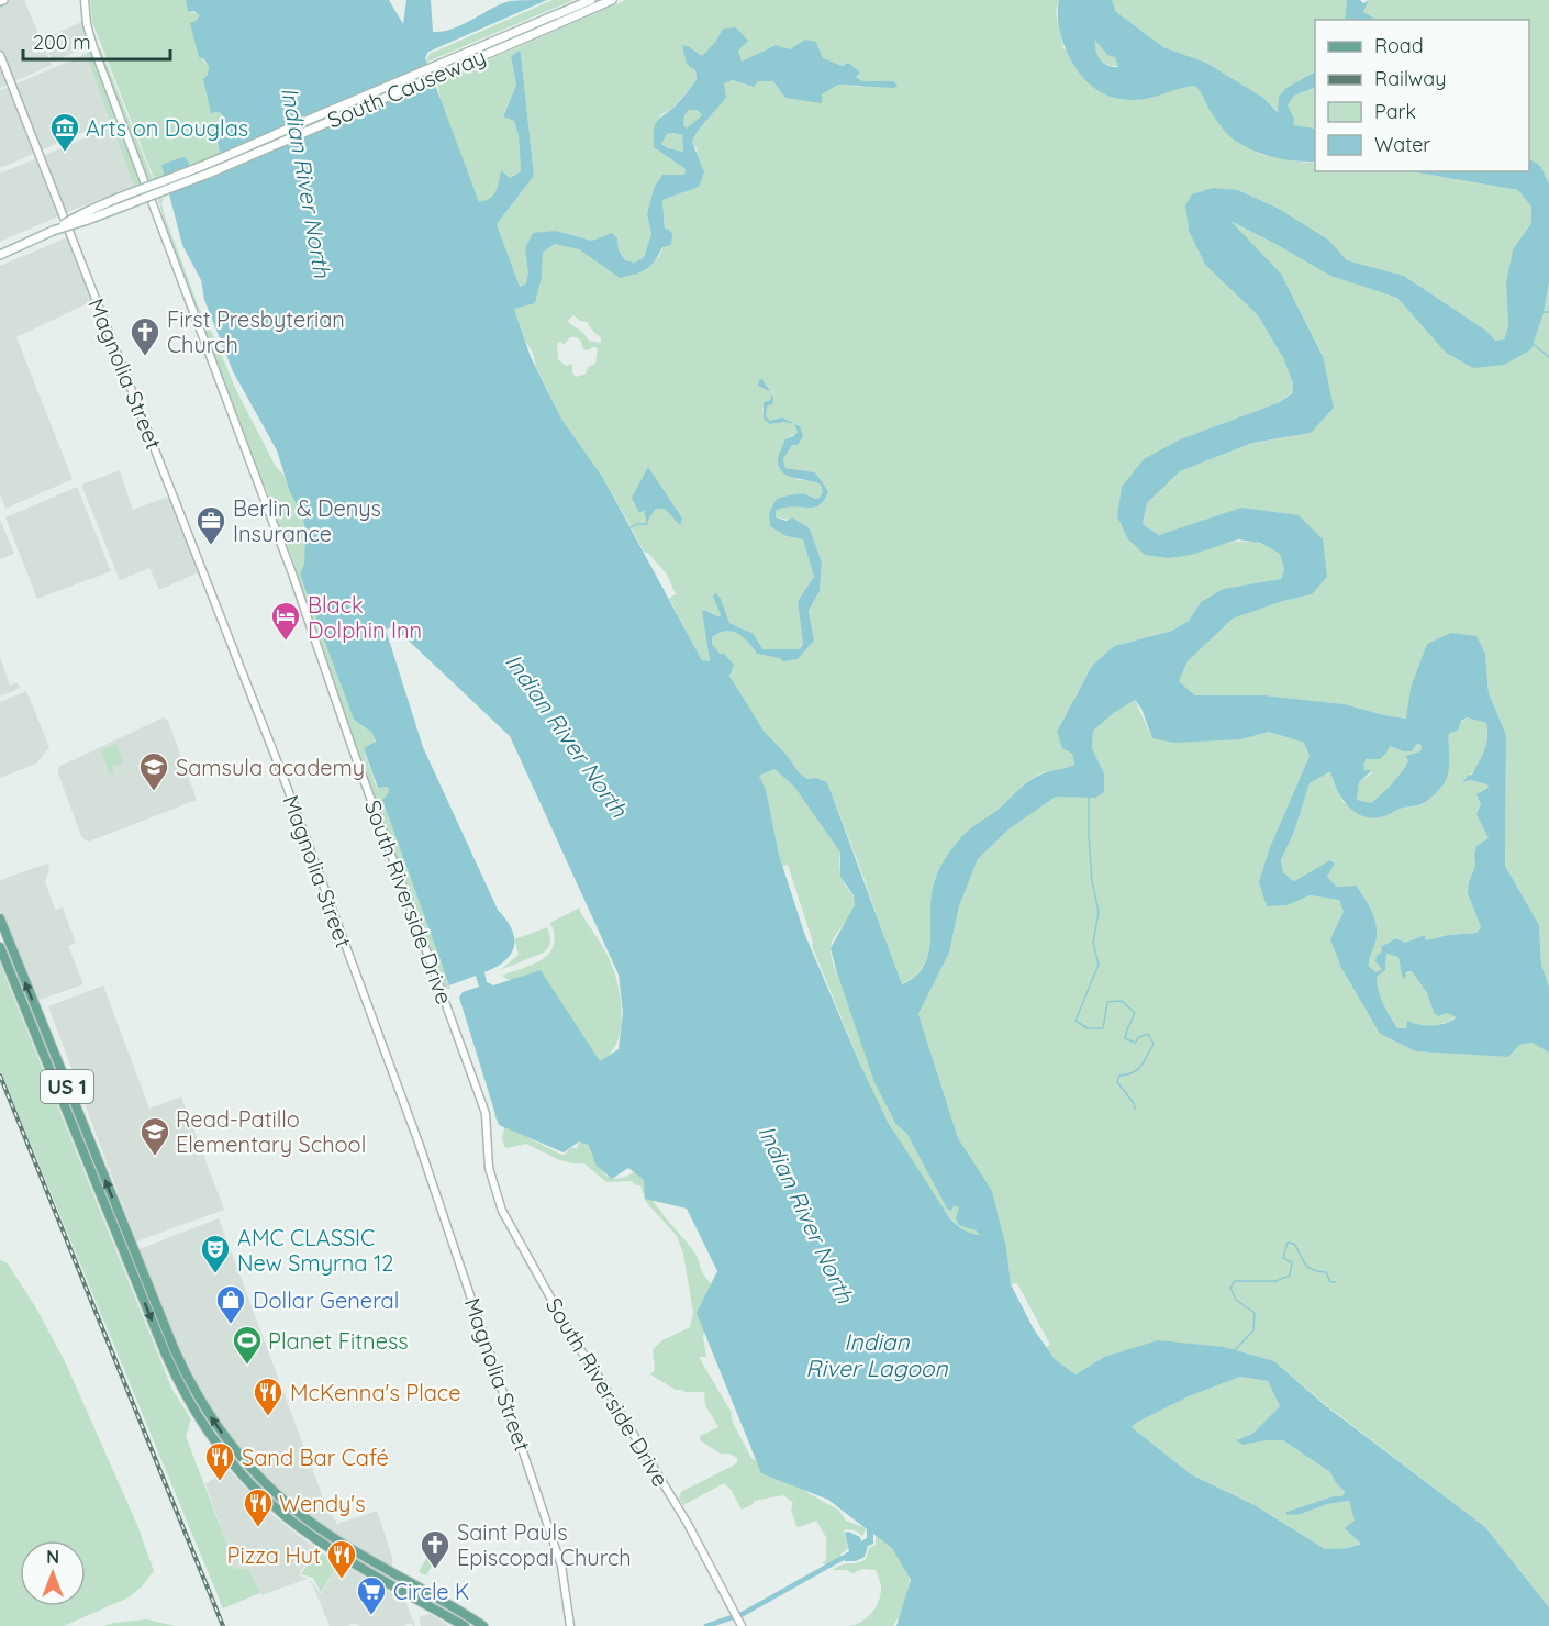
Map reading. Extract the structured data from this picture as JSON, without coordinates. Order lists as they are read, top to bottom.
{
  "streets": {
    "main road": ["South Causeway", "US 1"],
    "street": ["Magnolia Street", "South Riverside Drive"]
  },
  "water": ["Indian River North", "Indian River Lagoon"],
  "places": {
    "museum": ["Arts on Douglas"],
    "church": ["First Presbyterian Church", "Saint Pauls Episcopal Church"],
    "office": ["Berlin & Denys Insurance"],
    "hotel": ["Black Dolphin Inn"],
    "school or university": ["Samsula academy", "Read-Patillo Elementary School"],
    "theatre": ["AMC CLASSIC New Smyrna 12"],
    "shop": ["Dollar General"],
    "sports": ["Planet Fitness"],
    "restaurant": [
      "McKenna's Place",
      "Sand Bar Café",
      "Wendy's",
      "Pizza Hut"
    ],
    "supermarket": ["Circle K"]
  },
  "legend": [
    "Road",
    "Railway",
    "Park",
    "Water"
  ],
  "scale_bar": "200 m",
  "north": "top"
}
